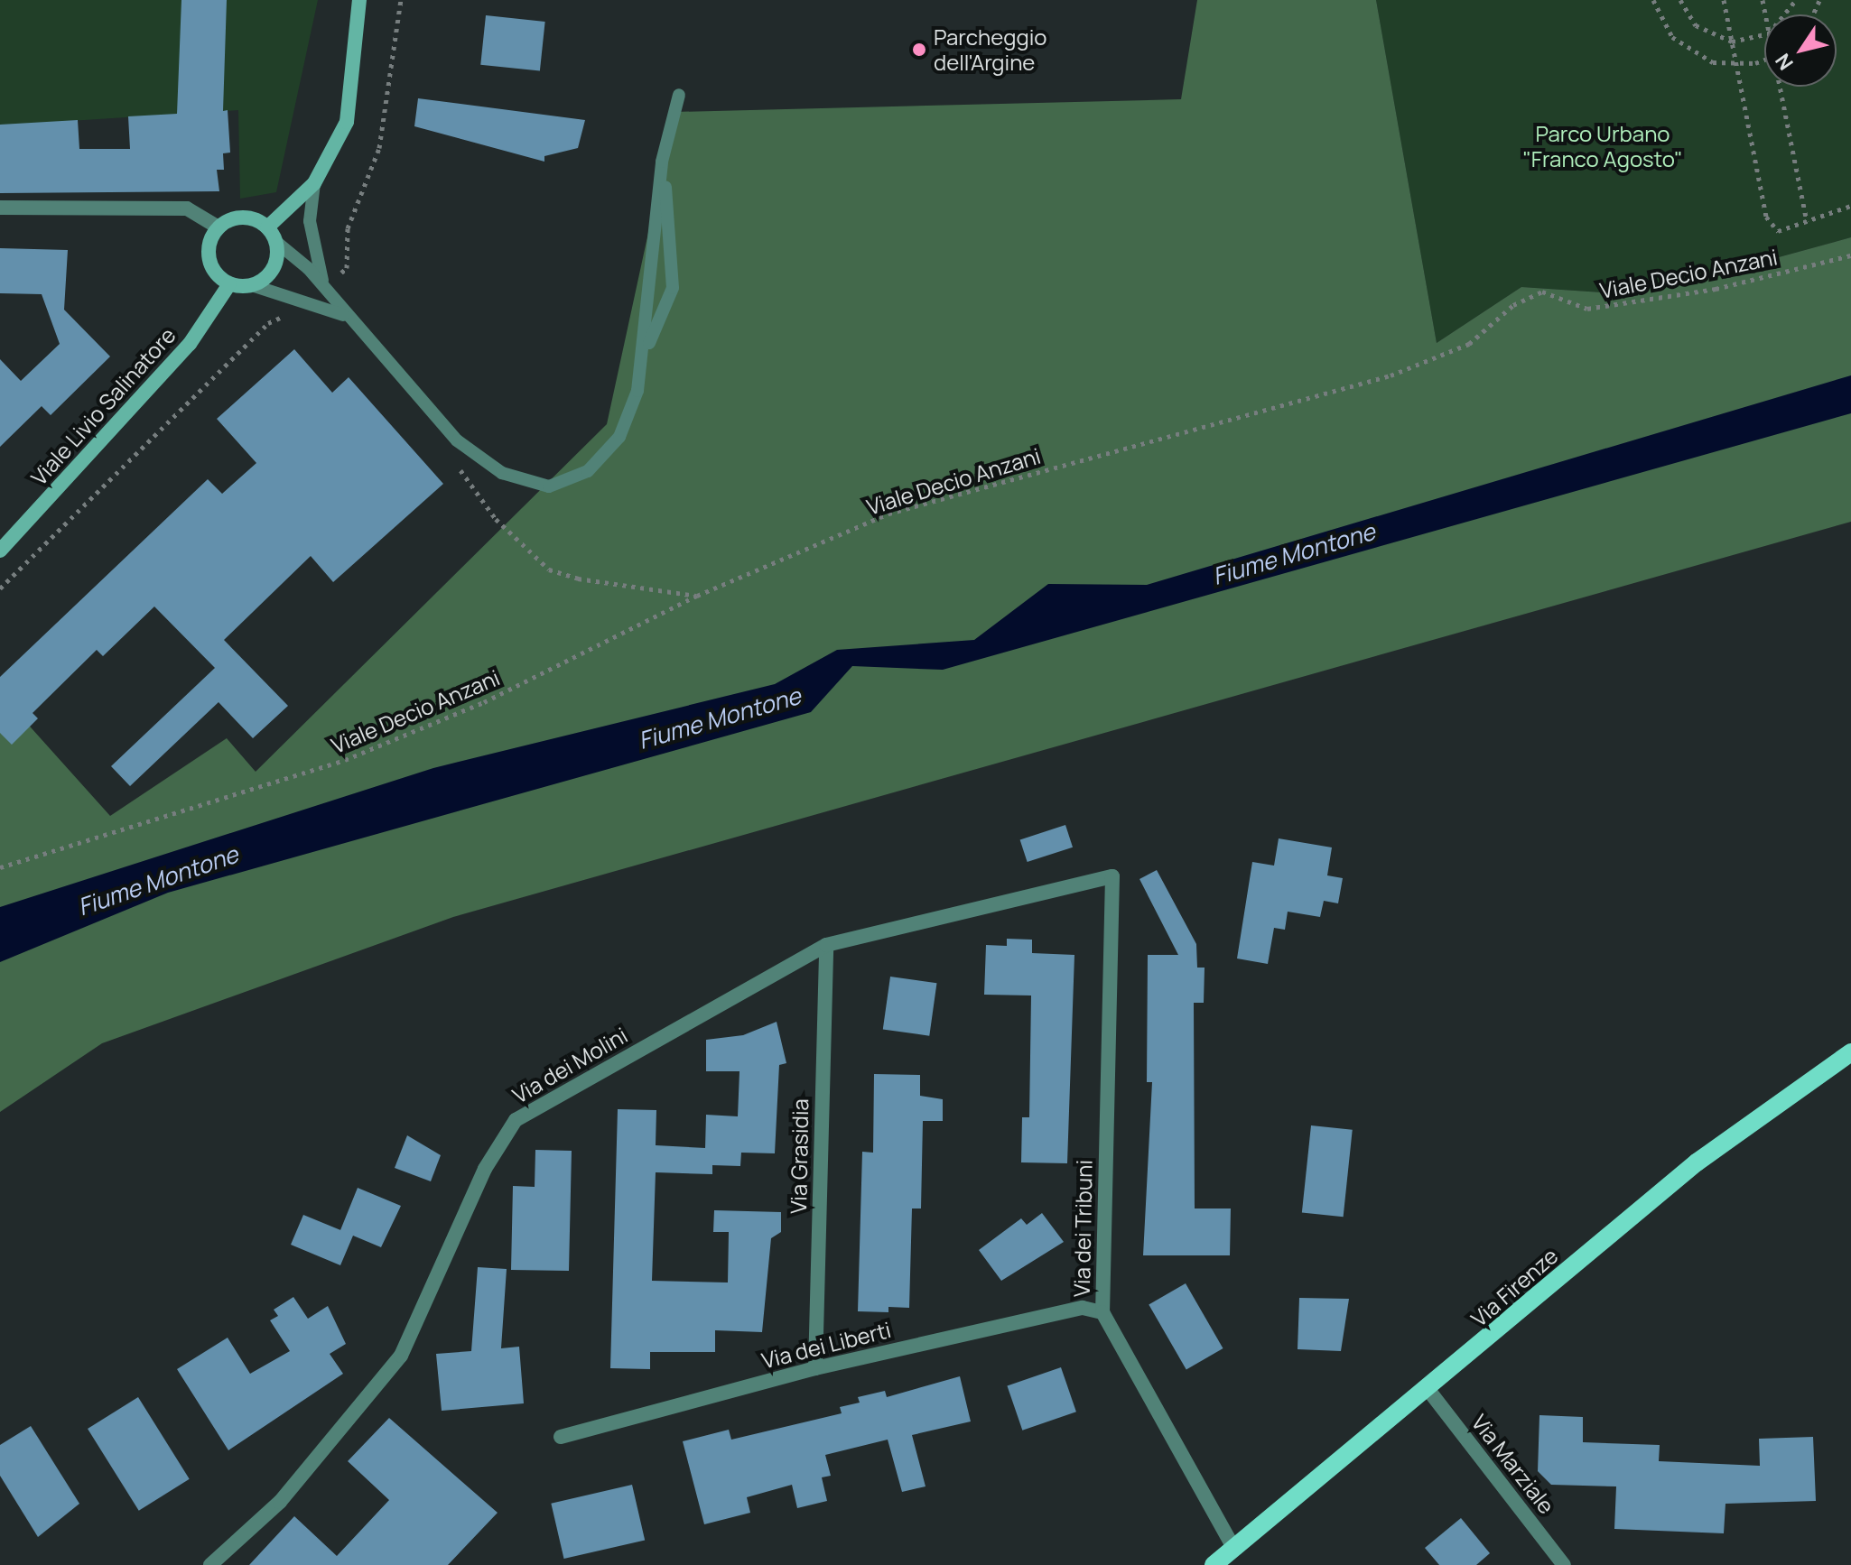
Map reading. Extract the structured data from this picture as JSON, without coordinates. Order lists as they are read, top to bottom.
{
  "streets": {
    "main road": ["Viale Livio Salinatore", "Via Firenze"],
    "street": [
      "Via dei Molini",
      "Via Grasidia",
      "Via dei Tribuni",
      "Via dei Liberti",
      "Via Marziale"
    ],
    "path": ["Viale Decio Anzani"]
  },
  "crossings": [
    ["Via dei Molini", "Via Grasidia"],
    ["Via dei Molini", "Via dei Tribuni"],
    ["Via Grasidia", "Via dei Liberti"],
    ["Via dei Tribuni", "Via Firenze"],
    ["Via dei Tribuni", "Via dei Liberti"],
    ["Via Firenze", "Via Marziale"]
  ],
  "water": ["Fiume Montone"],
  "parks": ["Parco Urbano \"Franco Agosto\""],
  "places": ["Parcheggio dell'Argine"],
  "north": "bottom left"
}
